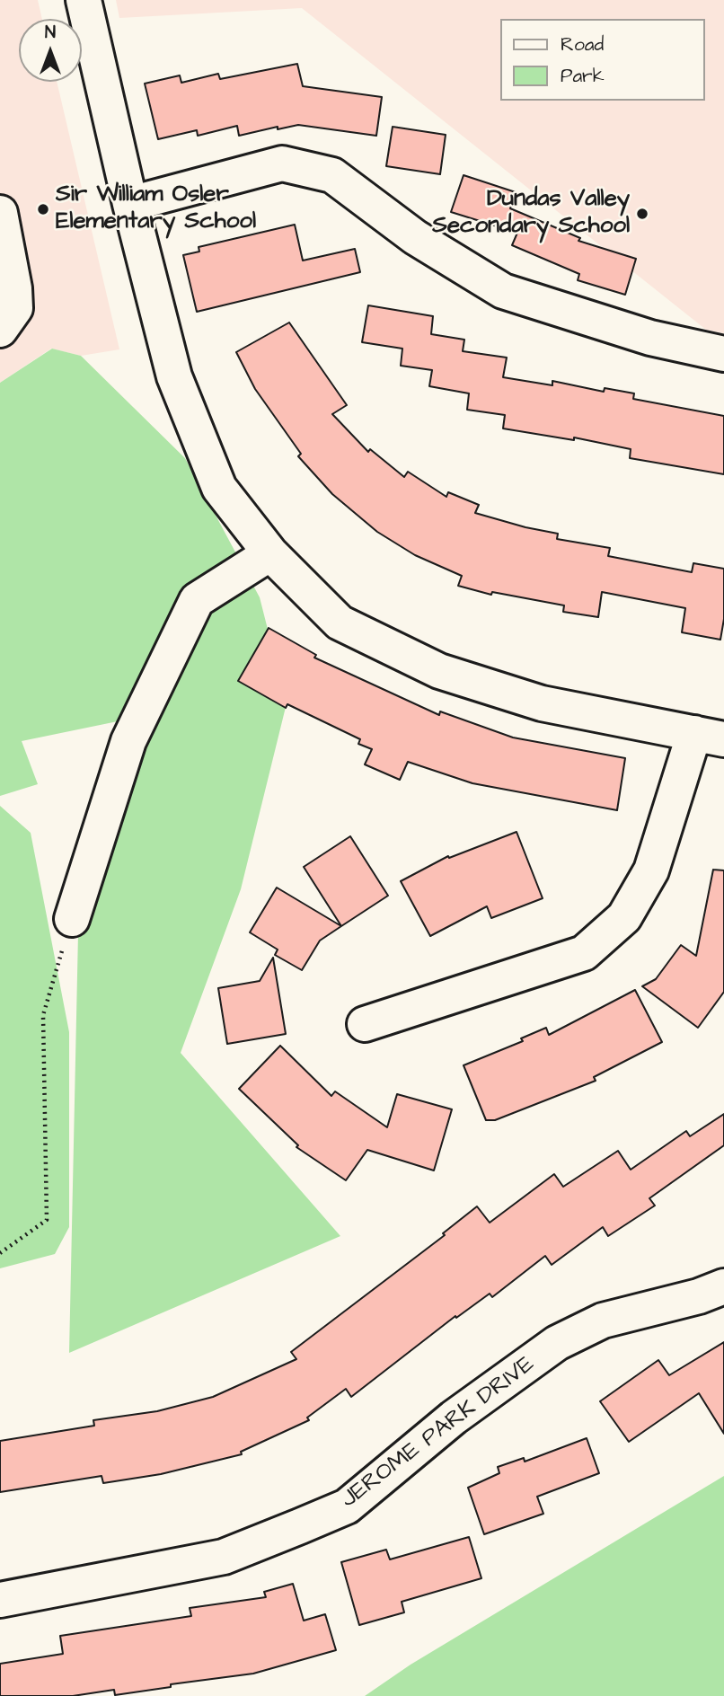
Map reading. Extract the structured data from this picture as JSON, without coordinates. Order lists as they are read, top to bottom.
{
  "streets": {
    "street": ["JEROME PARK DRIVE"]
  },
  "places": ["Sir William Osler Elementary School", "Dundas Valley Secondary School"],
  "legend": ["Road", "Park"],
  "north": "top"
}
